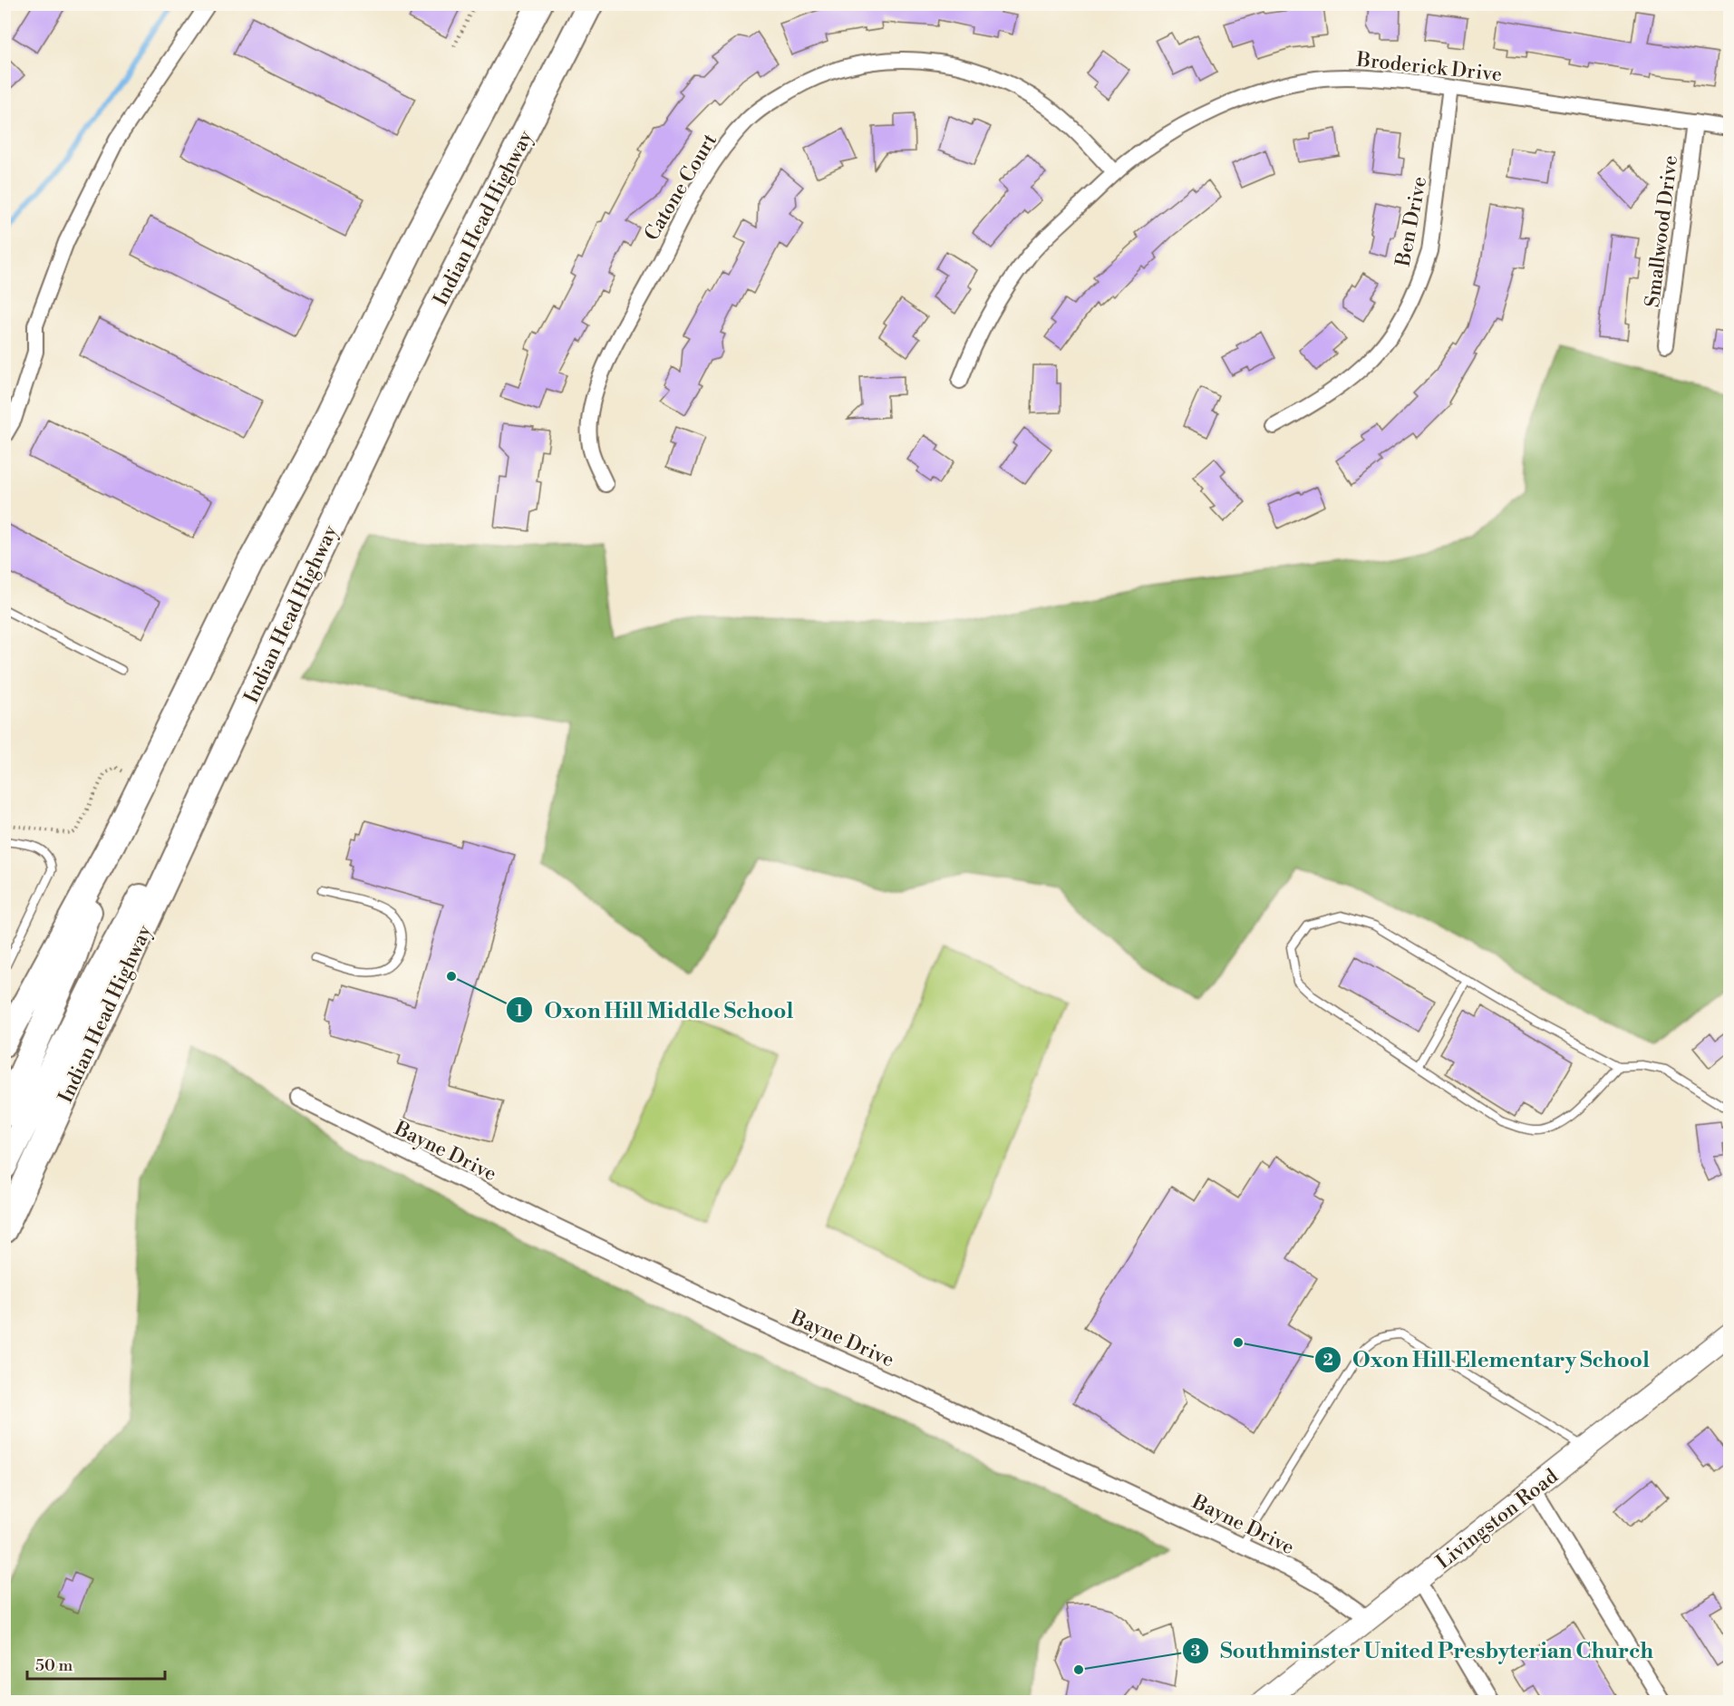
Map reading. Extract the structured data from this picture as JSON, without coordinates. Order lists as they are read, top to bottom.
{
  "streets": {
    "highway": ["Indian Head Highway"],
    "main road": ["Livingston Road"],
    "street": [
      "Broderick Drive",
      "Catone Court",
      "Ben Drive",
      "Smallwood Drive",
      "Bayne Drive"
    ]
  },
  "crossings": [
    ["Broderick Drive", "Catone Court"],
    ["Broderick Drive", "Ben Drive"],
    ["Broderick Drive", "Smallwood Drive"],
    ["Bayne Drive", "Livingston Road"]
  ],
  "places": ["Oxon Hill Middle School", "Oxon Hill Elementary School", "Southminster United Presbyterian Church"],
  "scale_bar": "50 m"
}
